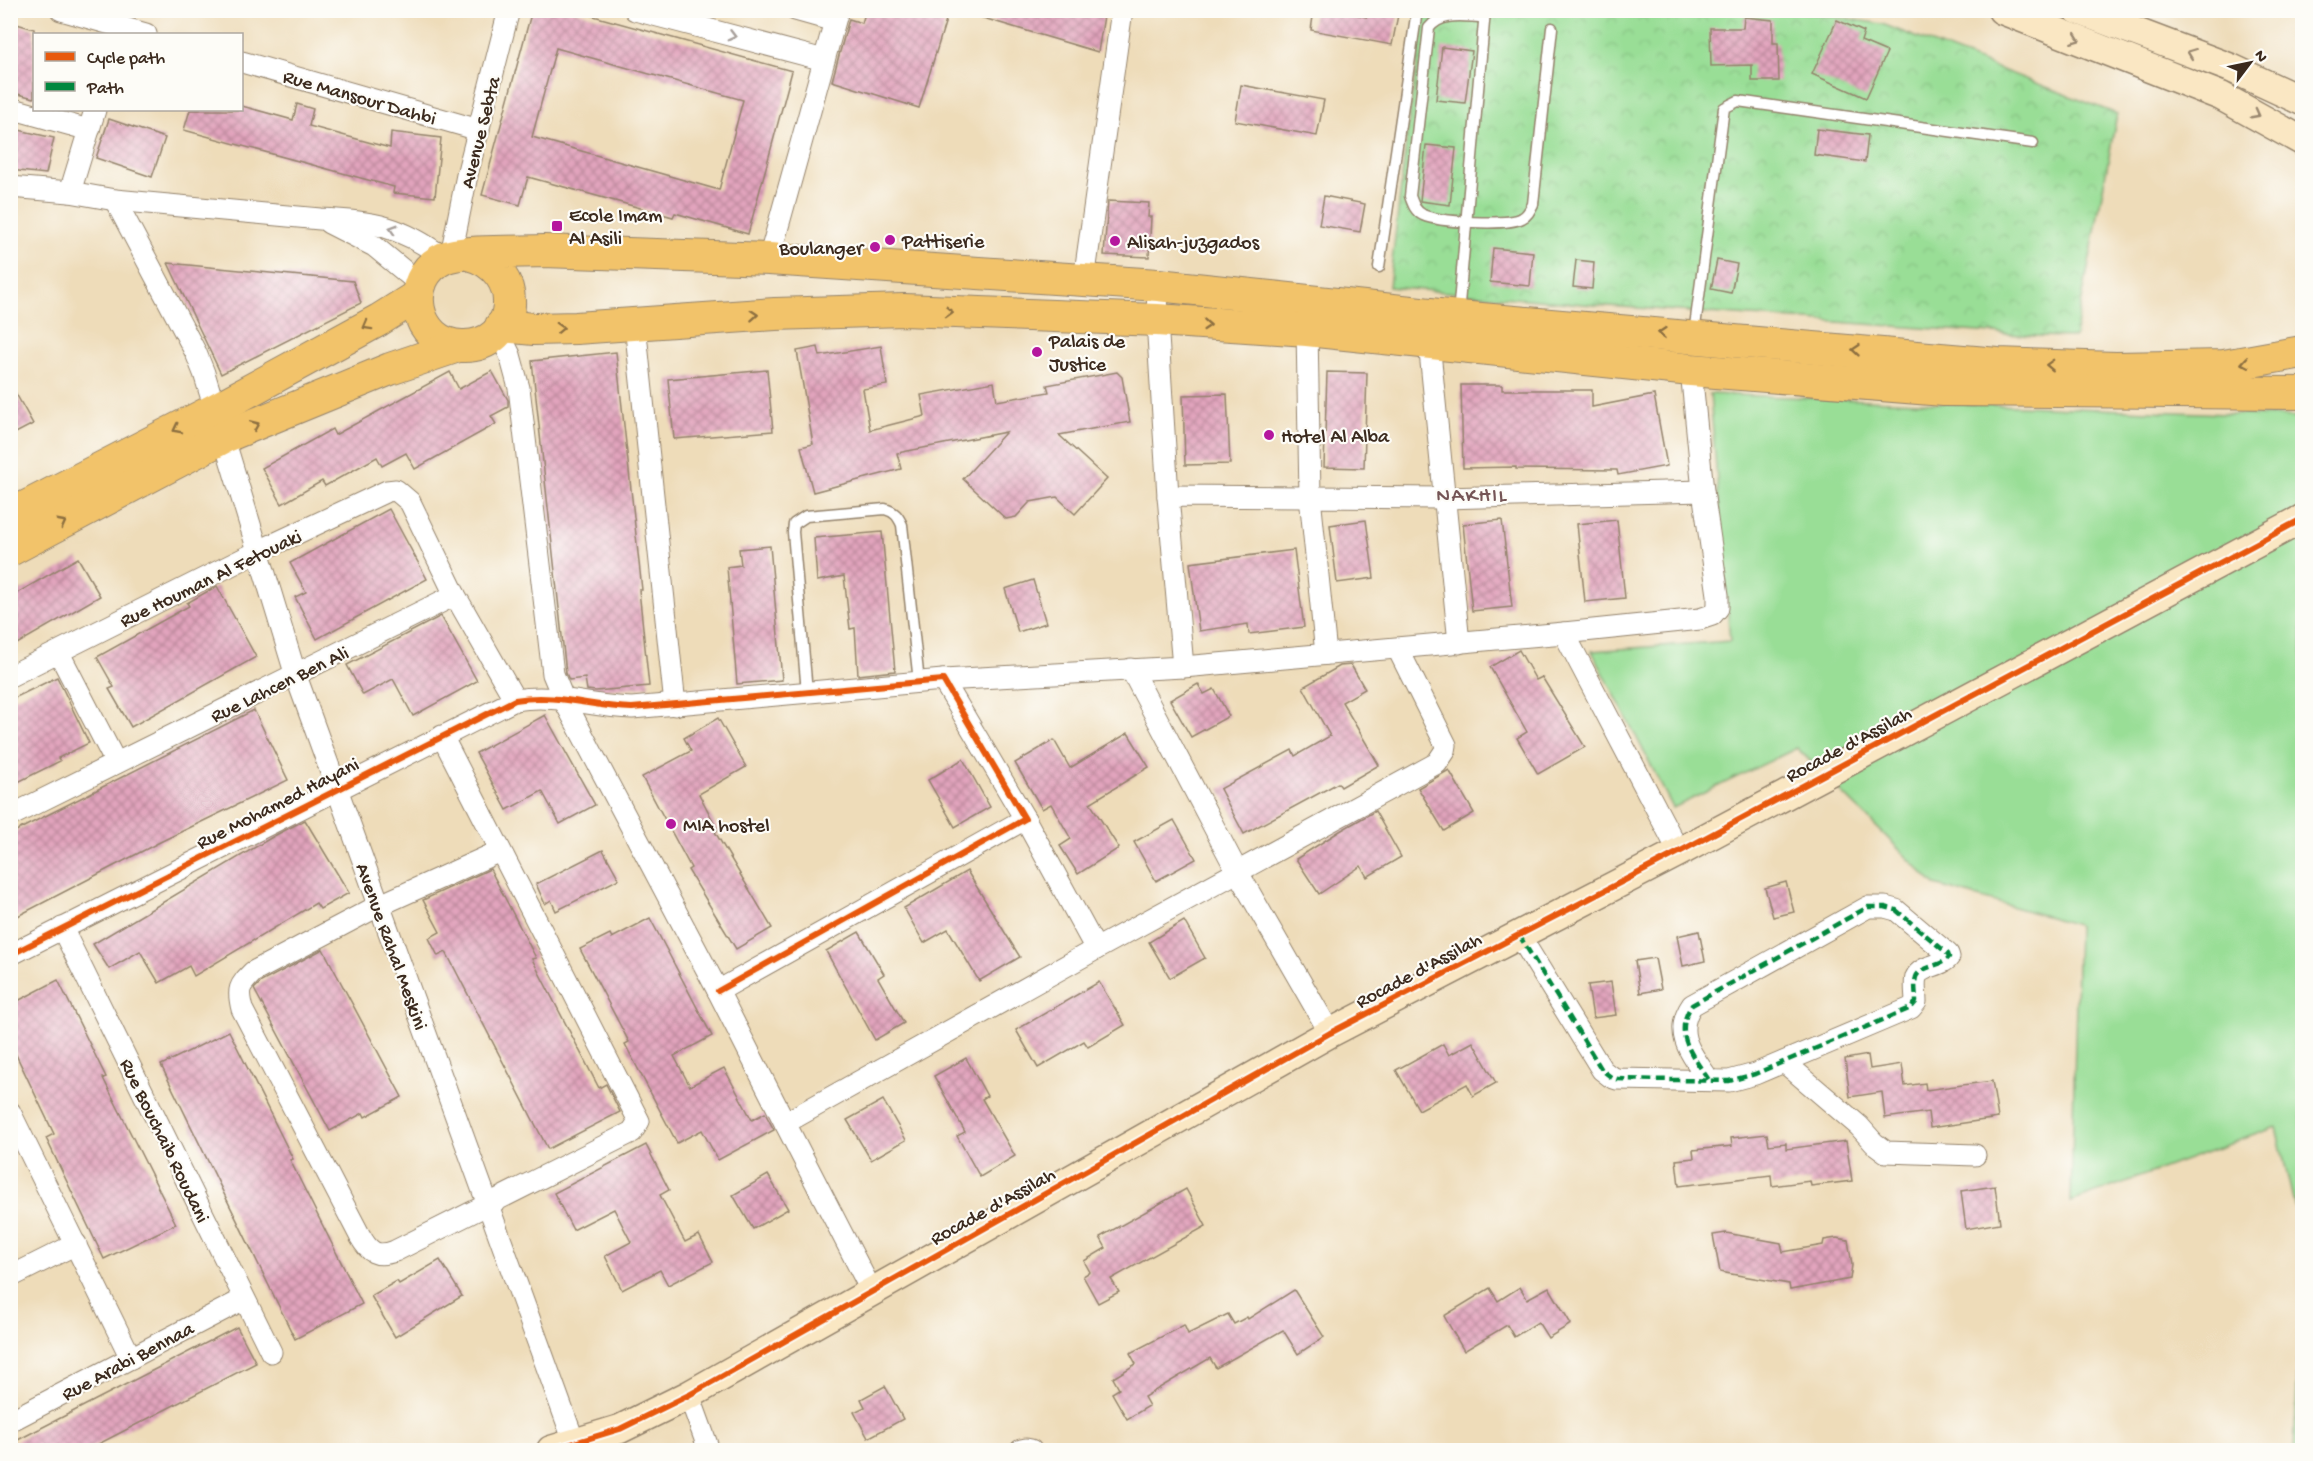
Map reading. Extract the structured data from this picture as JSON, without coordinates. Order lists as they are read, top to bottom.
{
  "streets": {
    "street": [
      "Rue Mansour Dahbi",
      "Avenue Sebta",
      "Rue Houman Al Fetouaki",
      "Rue Lahcen Ben Ali",
      "Rocade d'Assilah",
      "Rue Mohamed Hayani",
      "Avenue Rahal Meskini",
      "Rue Bouchaib Roudani",
      "Rue Arabi Bennaa"
    ]
  },
  "crossings": [
    ["Rue Mansour Dahbi", "Avenue Sebta"],
    ["Rue Houman Al Fetouaki", "Rue Lahcen Ben Ali"],
    ["Rue Houman Al Fetouaki", "Avenue Rahal Meskini"],
    ["Rue Lahcen Ben Ali", "Avenue Rahal Meskini"],
    ["Rocade d'Assilah", "Avenue Rahal Meskini"],
    ["Rue Mohamed Hayani", "Avenue Rahal Meskini"],
    ["Rue Mohamed Hayani", "Rue Bouchaib Roudani"],
    ["Rue Bouchaib Roudani", "Rue Arabi Bennaa"]
  ],
  "districts": ["NAKHIL"],
  "places": {
    "transit": ["Ecole Imam Al Asili"],
    "other": [
      "Pattiserie",
      "Alisah-juzgados",
      "Boulanger",
      "Palais de Justice",
      "Hotel Al Alba",
      "MIA hostel"
    ]
  },
  "legend": ["Cycle path", "Path"],
  "north": "top right"
}
